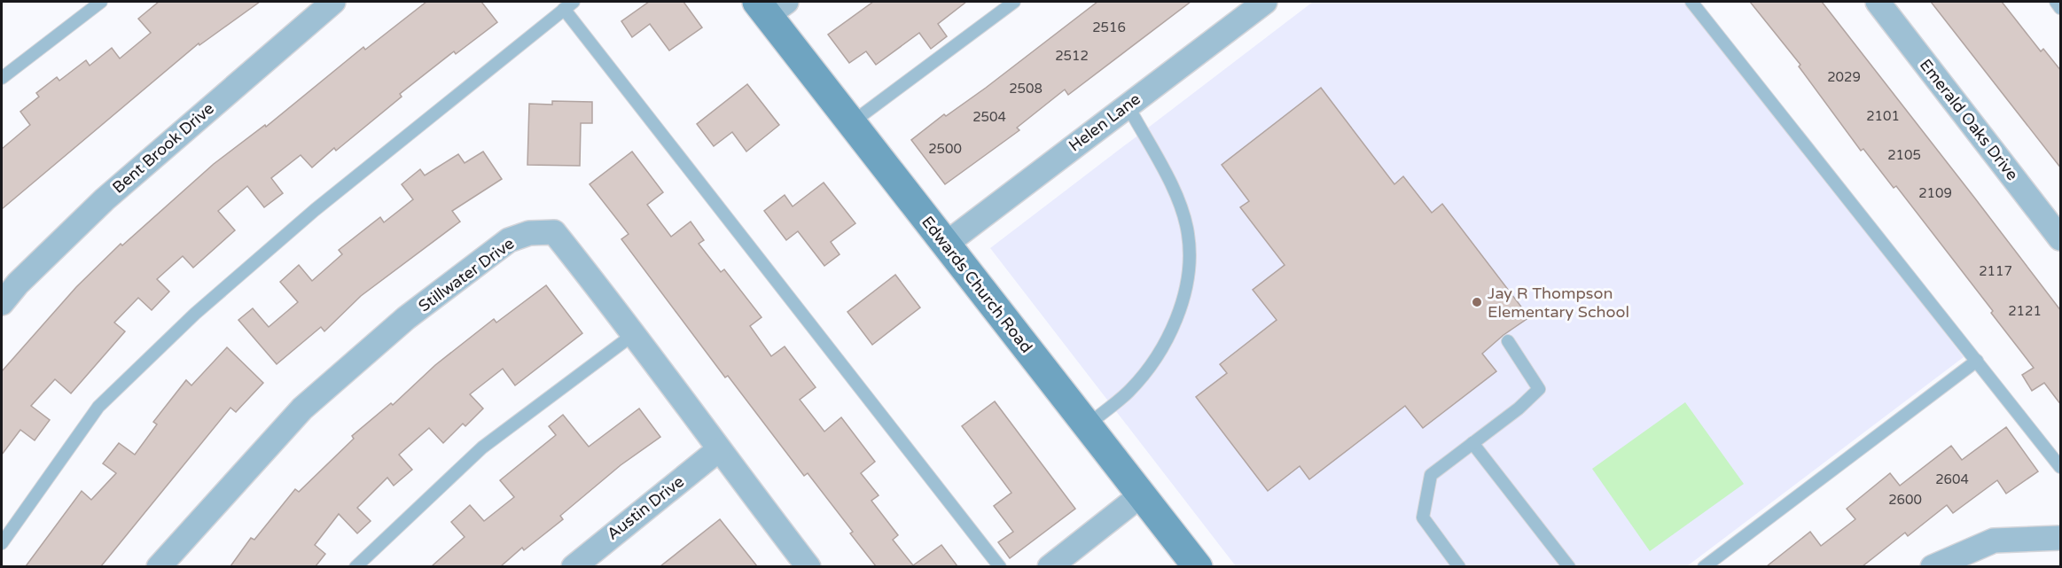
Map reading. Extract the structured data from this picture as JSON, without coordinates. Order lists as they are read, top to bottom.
{
  "streets": {
    "street": [
      "Emerald Oaks Drive",
      "Helen Lane",
      "Bent Brook Drive",
      "Stillwater Drive",
      "Edwards Church Road",
      "Austin Drive"
    ]
  },
  "crossings": [
    ["Helen Lane", "Edwards Church Road"],
    ["Stillwater Drive", "Austin Drive"]
  ],
  "places": ["Jay R Thompson Elementary School"],
  "house_numbers": [
    "2516",
    "2512",
    "2029",
    "2508",
    "2101",
    "2504",
    "2500",
    "2105",
    "2109",
    "2117",
    "2121",
    "2604",
    "2600"
  ]
}
